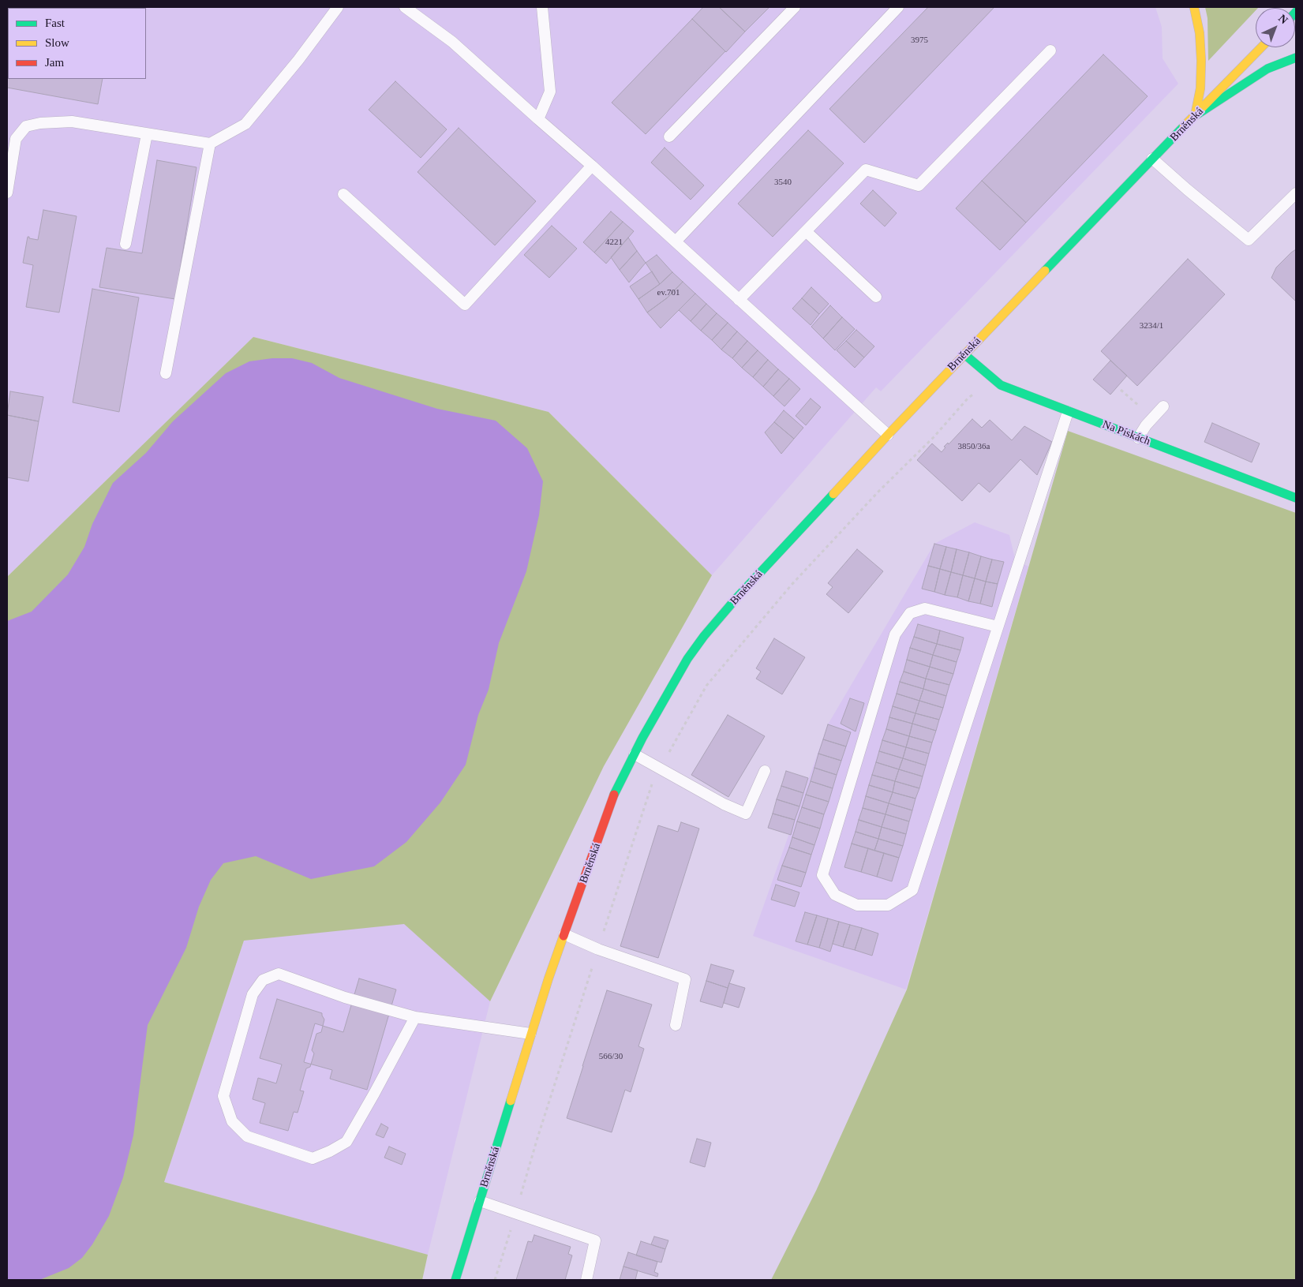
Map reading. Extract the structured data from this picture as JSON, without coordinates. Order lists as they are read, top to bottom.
{
  "streets": {
    "main road": ["Brněnská", "Na Pískách"]
  },
  "crossings": [
    ["Brněnská", "Na Pískách"]
  ],
  "house_numbers": [
    "3975",
    "3540",
    "4221",
    "ev.701",
    "3234/1",
    "3850/36a",
    "566/30"
  ],
  "legend": ["Fast", "Slow", "Jam"],
  "north": "top right"
}
